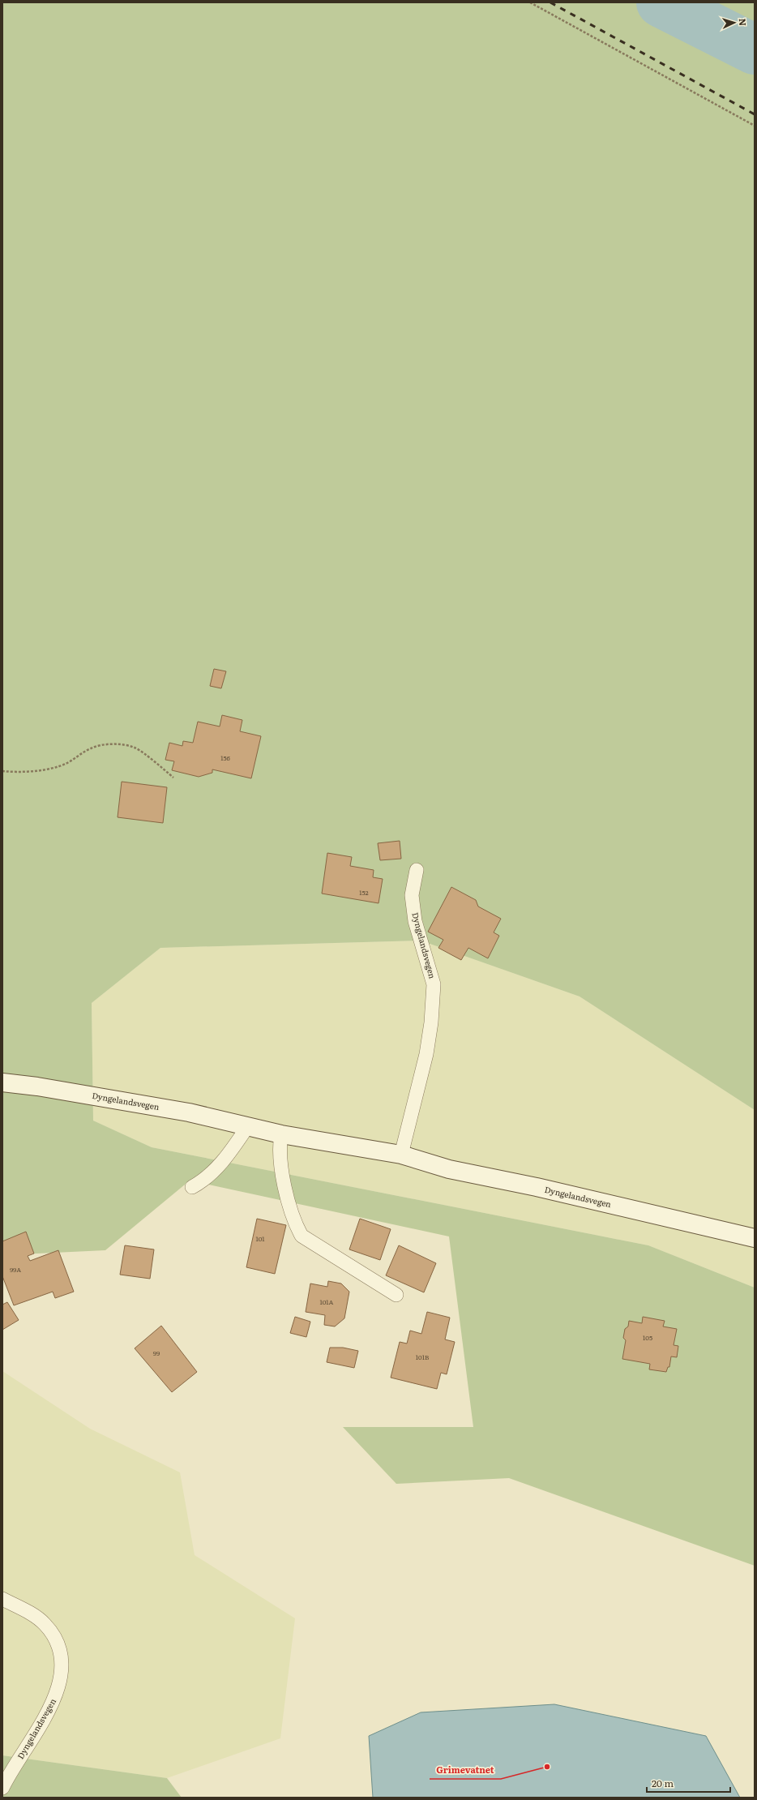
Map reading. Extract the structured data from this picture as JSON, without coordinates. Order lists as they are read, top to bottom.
{
  "streets": {
    "street": ["Dyngelandsvegen"]
  },
  "places": ["Grimevatnet"],
  "house_numbers": [
    "156",
    "152",
    "101",
    "99A",
    "101A",
    "105",
    "99",
    "101B"
  ],
  "scale_bar": "20 m",
  "north": "right"
}
